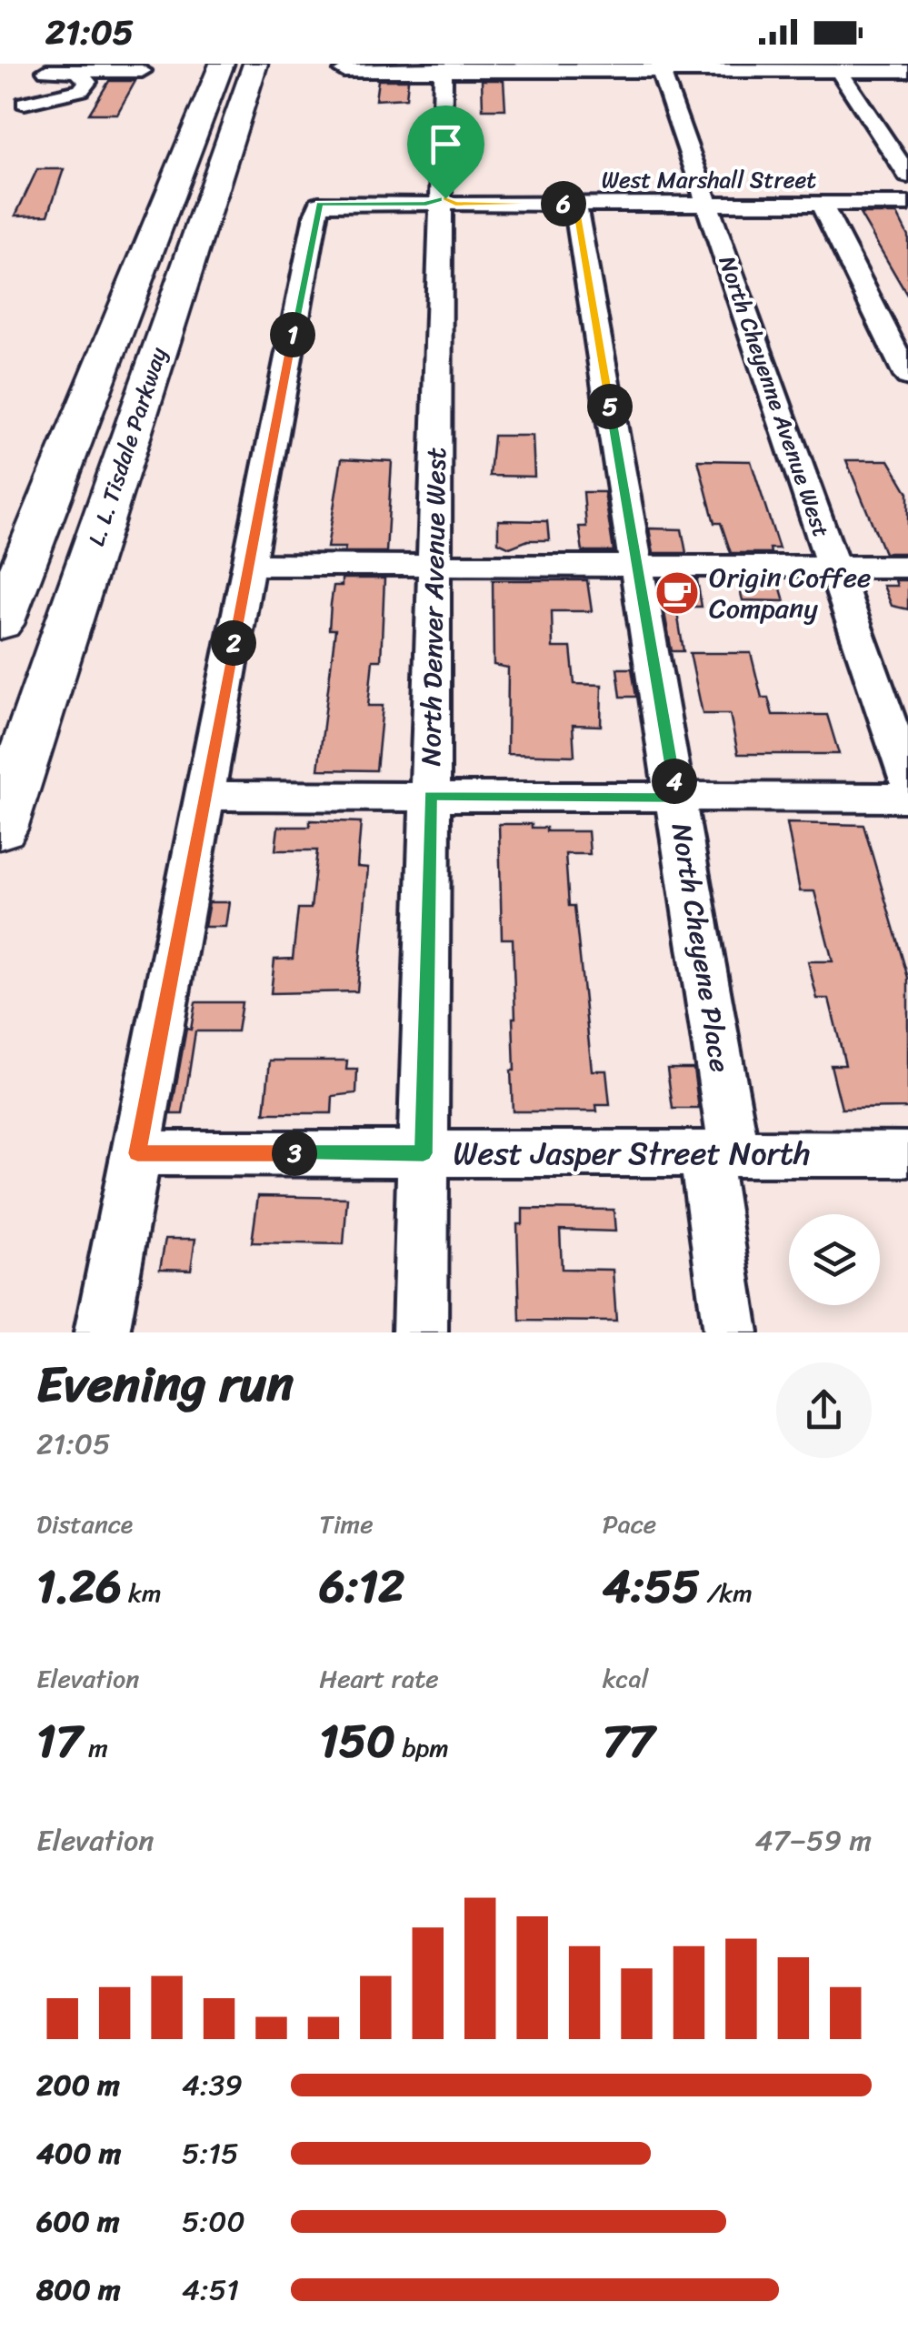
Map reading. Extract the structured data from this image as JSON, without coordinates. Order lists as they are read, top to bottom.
{
  "streets": {
    "highway": ["L. L. Tisdale Parkway"],
    "street": [
      "West Marshall Street",
      "North Cheyenne Avenue West",
      "North Denver Avenue West",
      "North Cheyene Place",
      "West Jasper Street North"
    ]
  },
  "crossings": [
    ["West Marshall Street", "North Cheyenne Avenue West"],
    ["West Marshall Street", "North Denver Avenue West"],
    ["West Marshall Street", "North Cheyene Place"],
    ["North Denver Avenue West", "West Jasper Street North"],
    ["North Cheyene Place", "West Jasper Street North"]
  ],
  "places": {
    "cafe": ["Origin Coffee Company"]
  },
  "page": {
    "status": "21:05",
    "pins": [
      "6",
      "1",
      "5",
      "2",
      "4",
      "3"
    ],
    "heading": ["Evening run", "21:05"],
    "stats": [
      ["Distance", "1.26 km"],
      ["Time", "6:12"],
      ["Pace", "4:55 /km"],
      ["Elevation", "17 m"],
      ["Heart rate", "150 bpm"],
      ["kcal", "77"]
    ],
    "chart": ["Elevation", "47–59 m"],
    "list": [
      {
        "name": "200 m",
        "note": "4:39"
      },
      {
        "name": "400 m",
        "note": "5:15"
      },
      {
        "name": "600 m",
        "note": "5:00"
      },
      {
        "name": "800 m",
        "note": "4:51"
      }
    ]
  }
}
